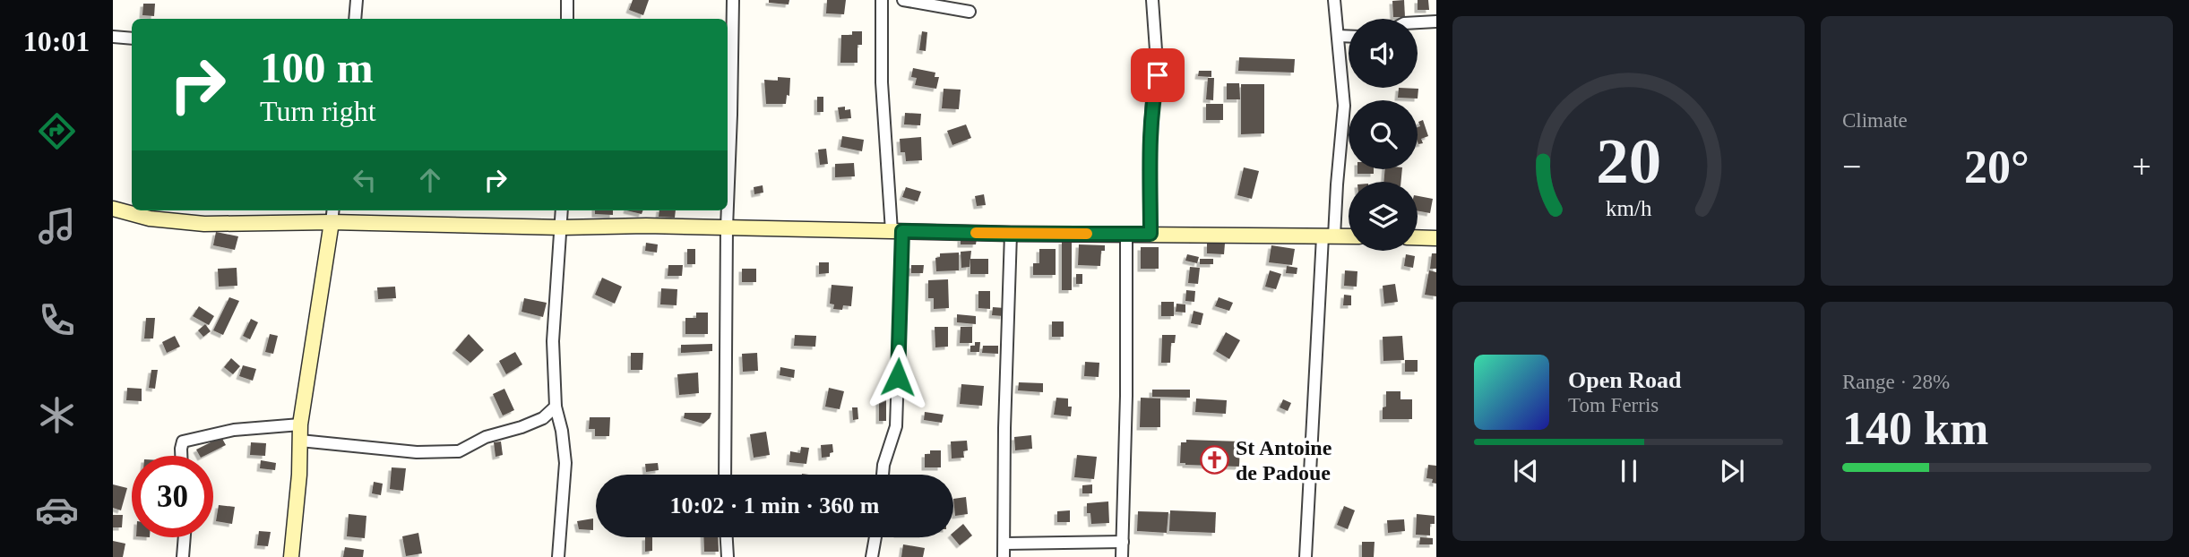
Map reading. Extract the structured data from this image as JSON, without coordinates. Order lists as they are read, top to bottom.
{
  "places": {
    "church": ["St Antoine de Padoue"]
  },
  "page": {
    "tabs": "10:01",
    "tile": [
      "Climate",
      ["Range · 28%", "140 km"]
    ],
    "turn": ["100 m", "Turn right"],
    "heat": ["−", "20°", "+"],
    "song": ["Open Road", "Tom Ferris"],
    "limit": "30",
    "trip": "10:02 · 1 min · 360 m",
    "gauge": ["20", "km/h"]
  }
}
